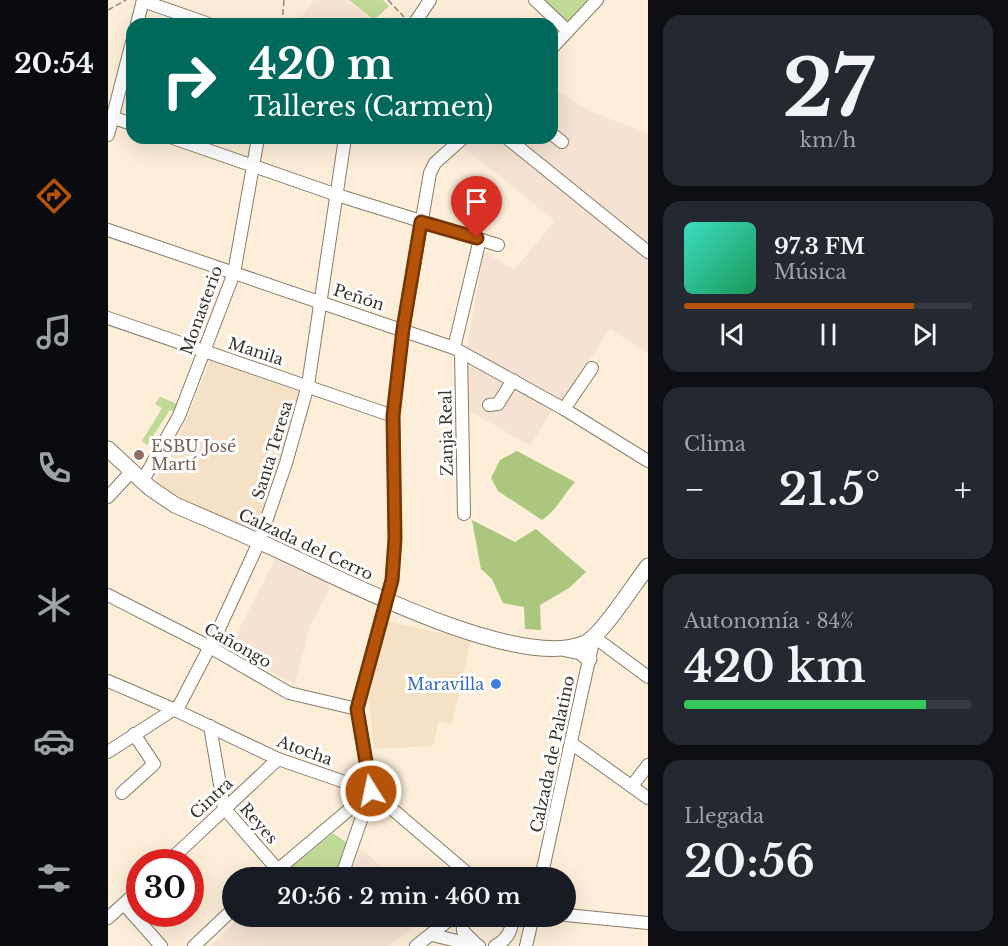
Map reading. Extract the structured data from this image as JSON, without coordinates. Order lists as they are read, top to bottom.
{
  "streets": {
    "main road": ["Calzada del Cerro"],
    "street": [
      "Peñón",
      "Monasterio",
      "Manila",
      "Zanja Real",
      "Santa Teresa",
      "Cañongo",
      "Atocha",
      "Calzada de Palatino",
      "Cintra",
      "Reyes"
    ]
  },
  "crossings": [
    ["Peñón", "Monasterio"],
    ["Peñón", "Zanja Real"],
    ["Peñón", "Santa Teresa"],
    ["Monasterio", "Manila"],
    ["Monasterio", "Calzada del Cerro"],
    ["Manila", "Santa Teresa"],
    ["Santa Teresa", "Calzada del Cerro"],
    ["Santa Teresa", "Cañongo"],
    ["Santa Teresa", "Atocha"],
    ["Calzada del Cerro", "Calzada de Palatino"],
    ["Atocha", "Cintra"],
    ["Atocha", "Reyes"],
    ["Cintra", "Reyes"]
  ],
  "places": ["ESBU José Martí", "Maravilla"],
  "page": {
    "tabs": "20:54",
    "tile": [
      ["27", "km/h"],
      "Clima",
      ["Autonomía · 84%", "420 km"],
      ["Llegada", "20:56"]
    ],
    "turn": ["420 m", "Talleres (Carmen)"],
    "song": ["97.3 FM", "Música"],
    "heat": ["−", "21.5°", "+"],
    "limit": "30",
    "trip": "20:56 · 2 min · 460 m"
  }
}
